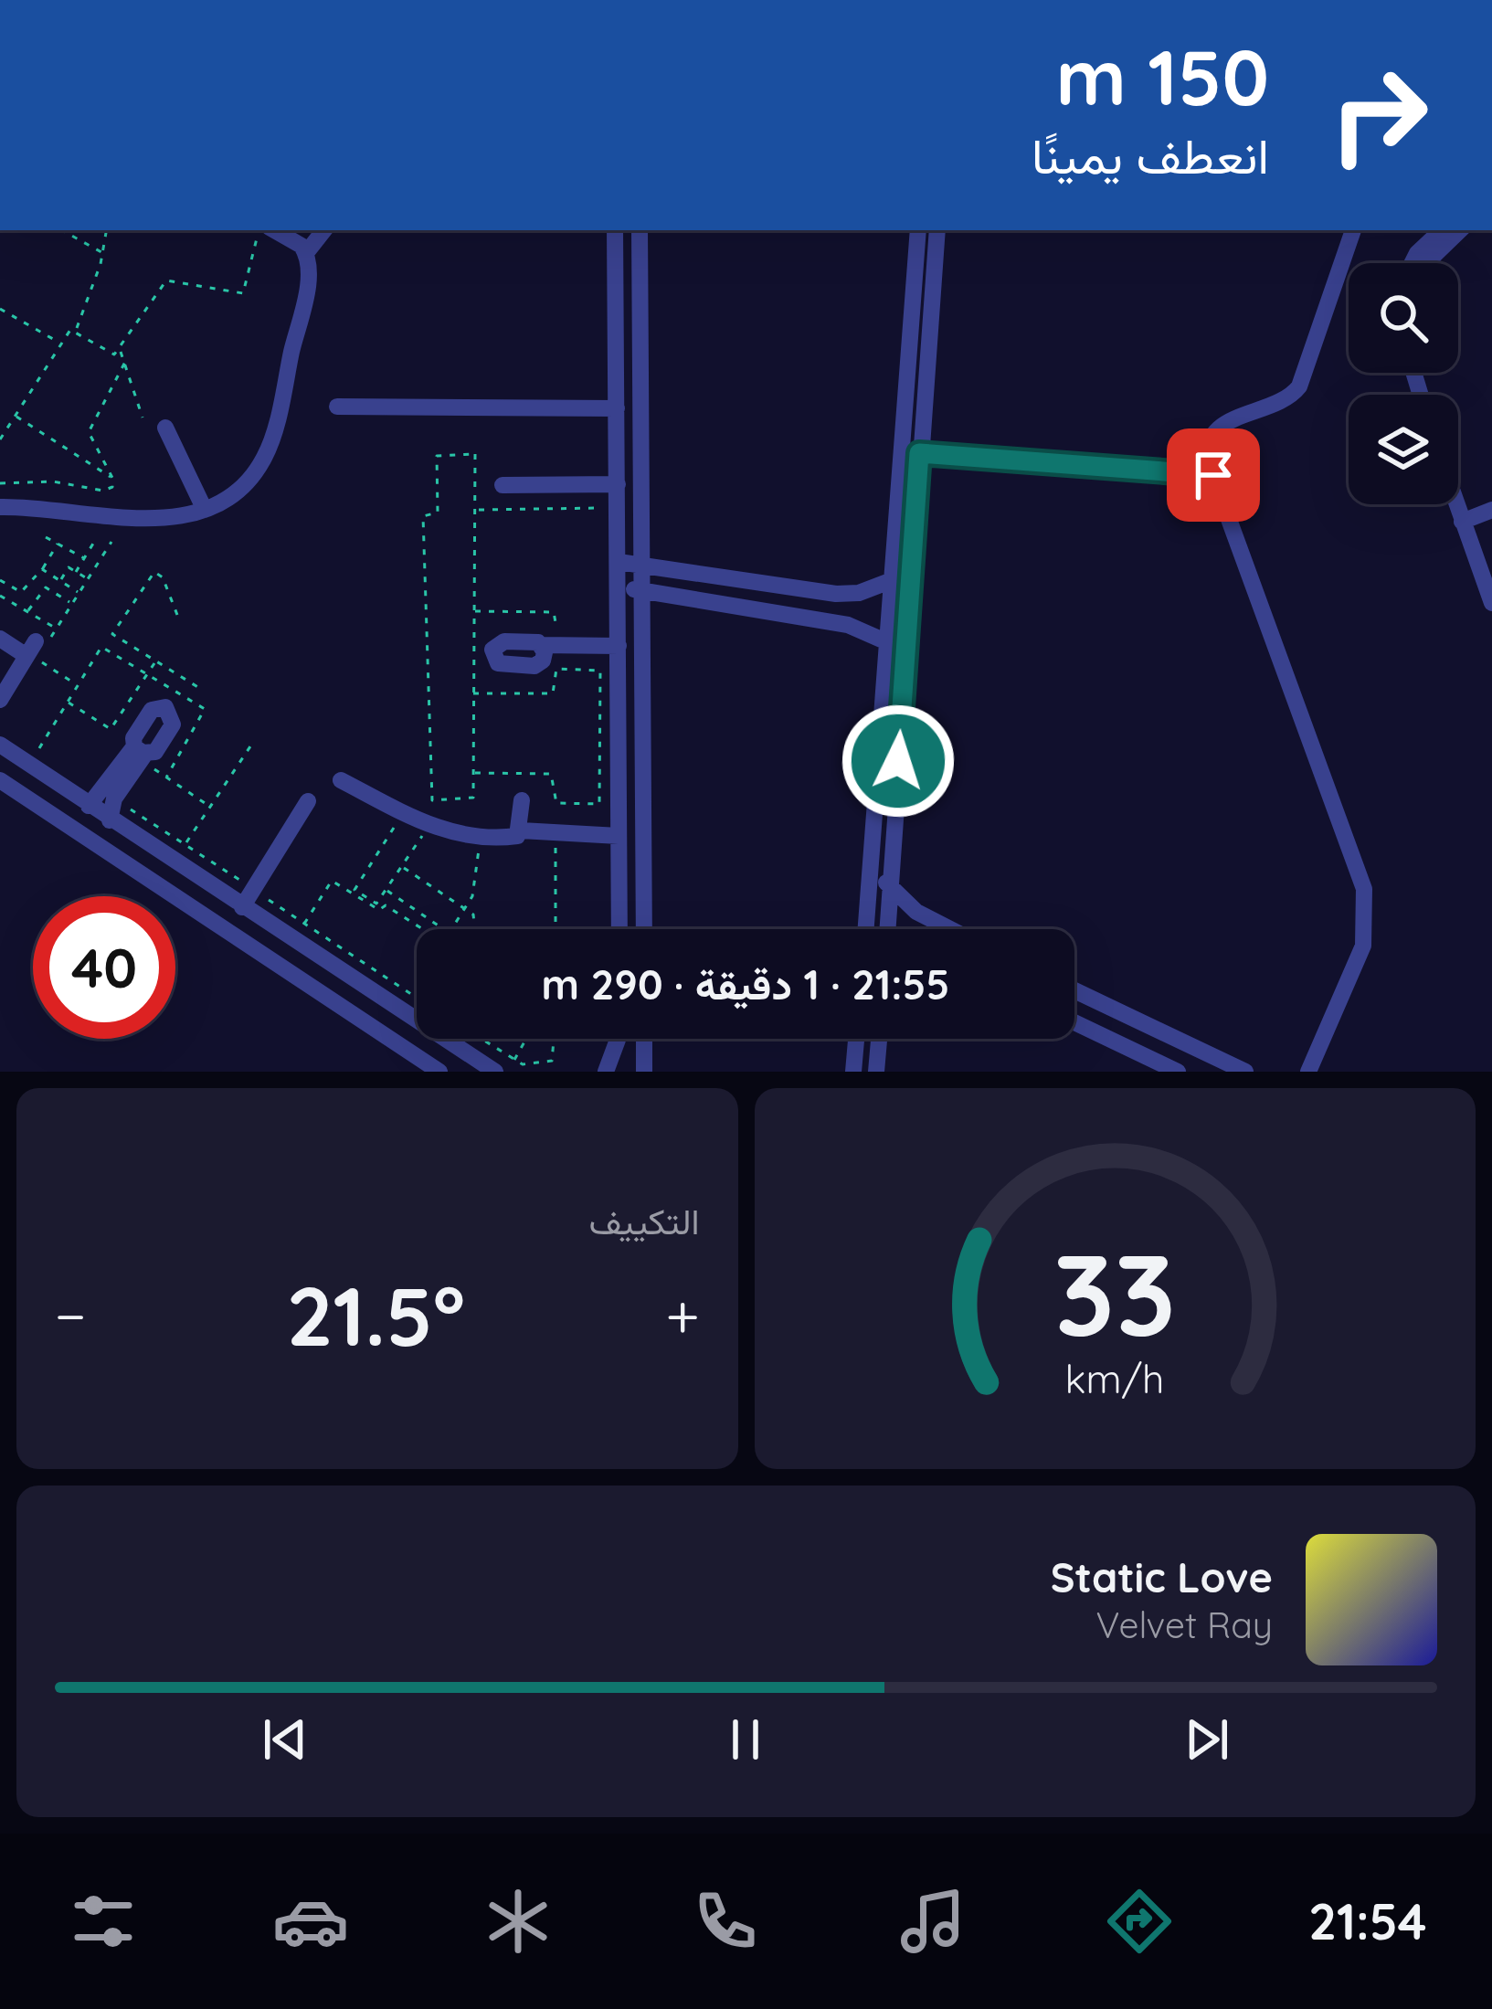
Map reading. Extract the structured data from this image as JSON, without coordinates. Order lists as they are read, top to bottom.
{
  "page": {
    "turn": ["150 m", "انعطف يمينًا"],
    "limit": "40",
    "trip": "21:55 · 1 دقيقة · 290 m",
    "tile": "التكييف",
    "heat": ["−", "21.5°", "+"],
    "song": ["Static Love", "Velvet Ray"],
    "tabs": "21:54",
    "gauge": ["33", "km/h"]
  }
}
